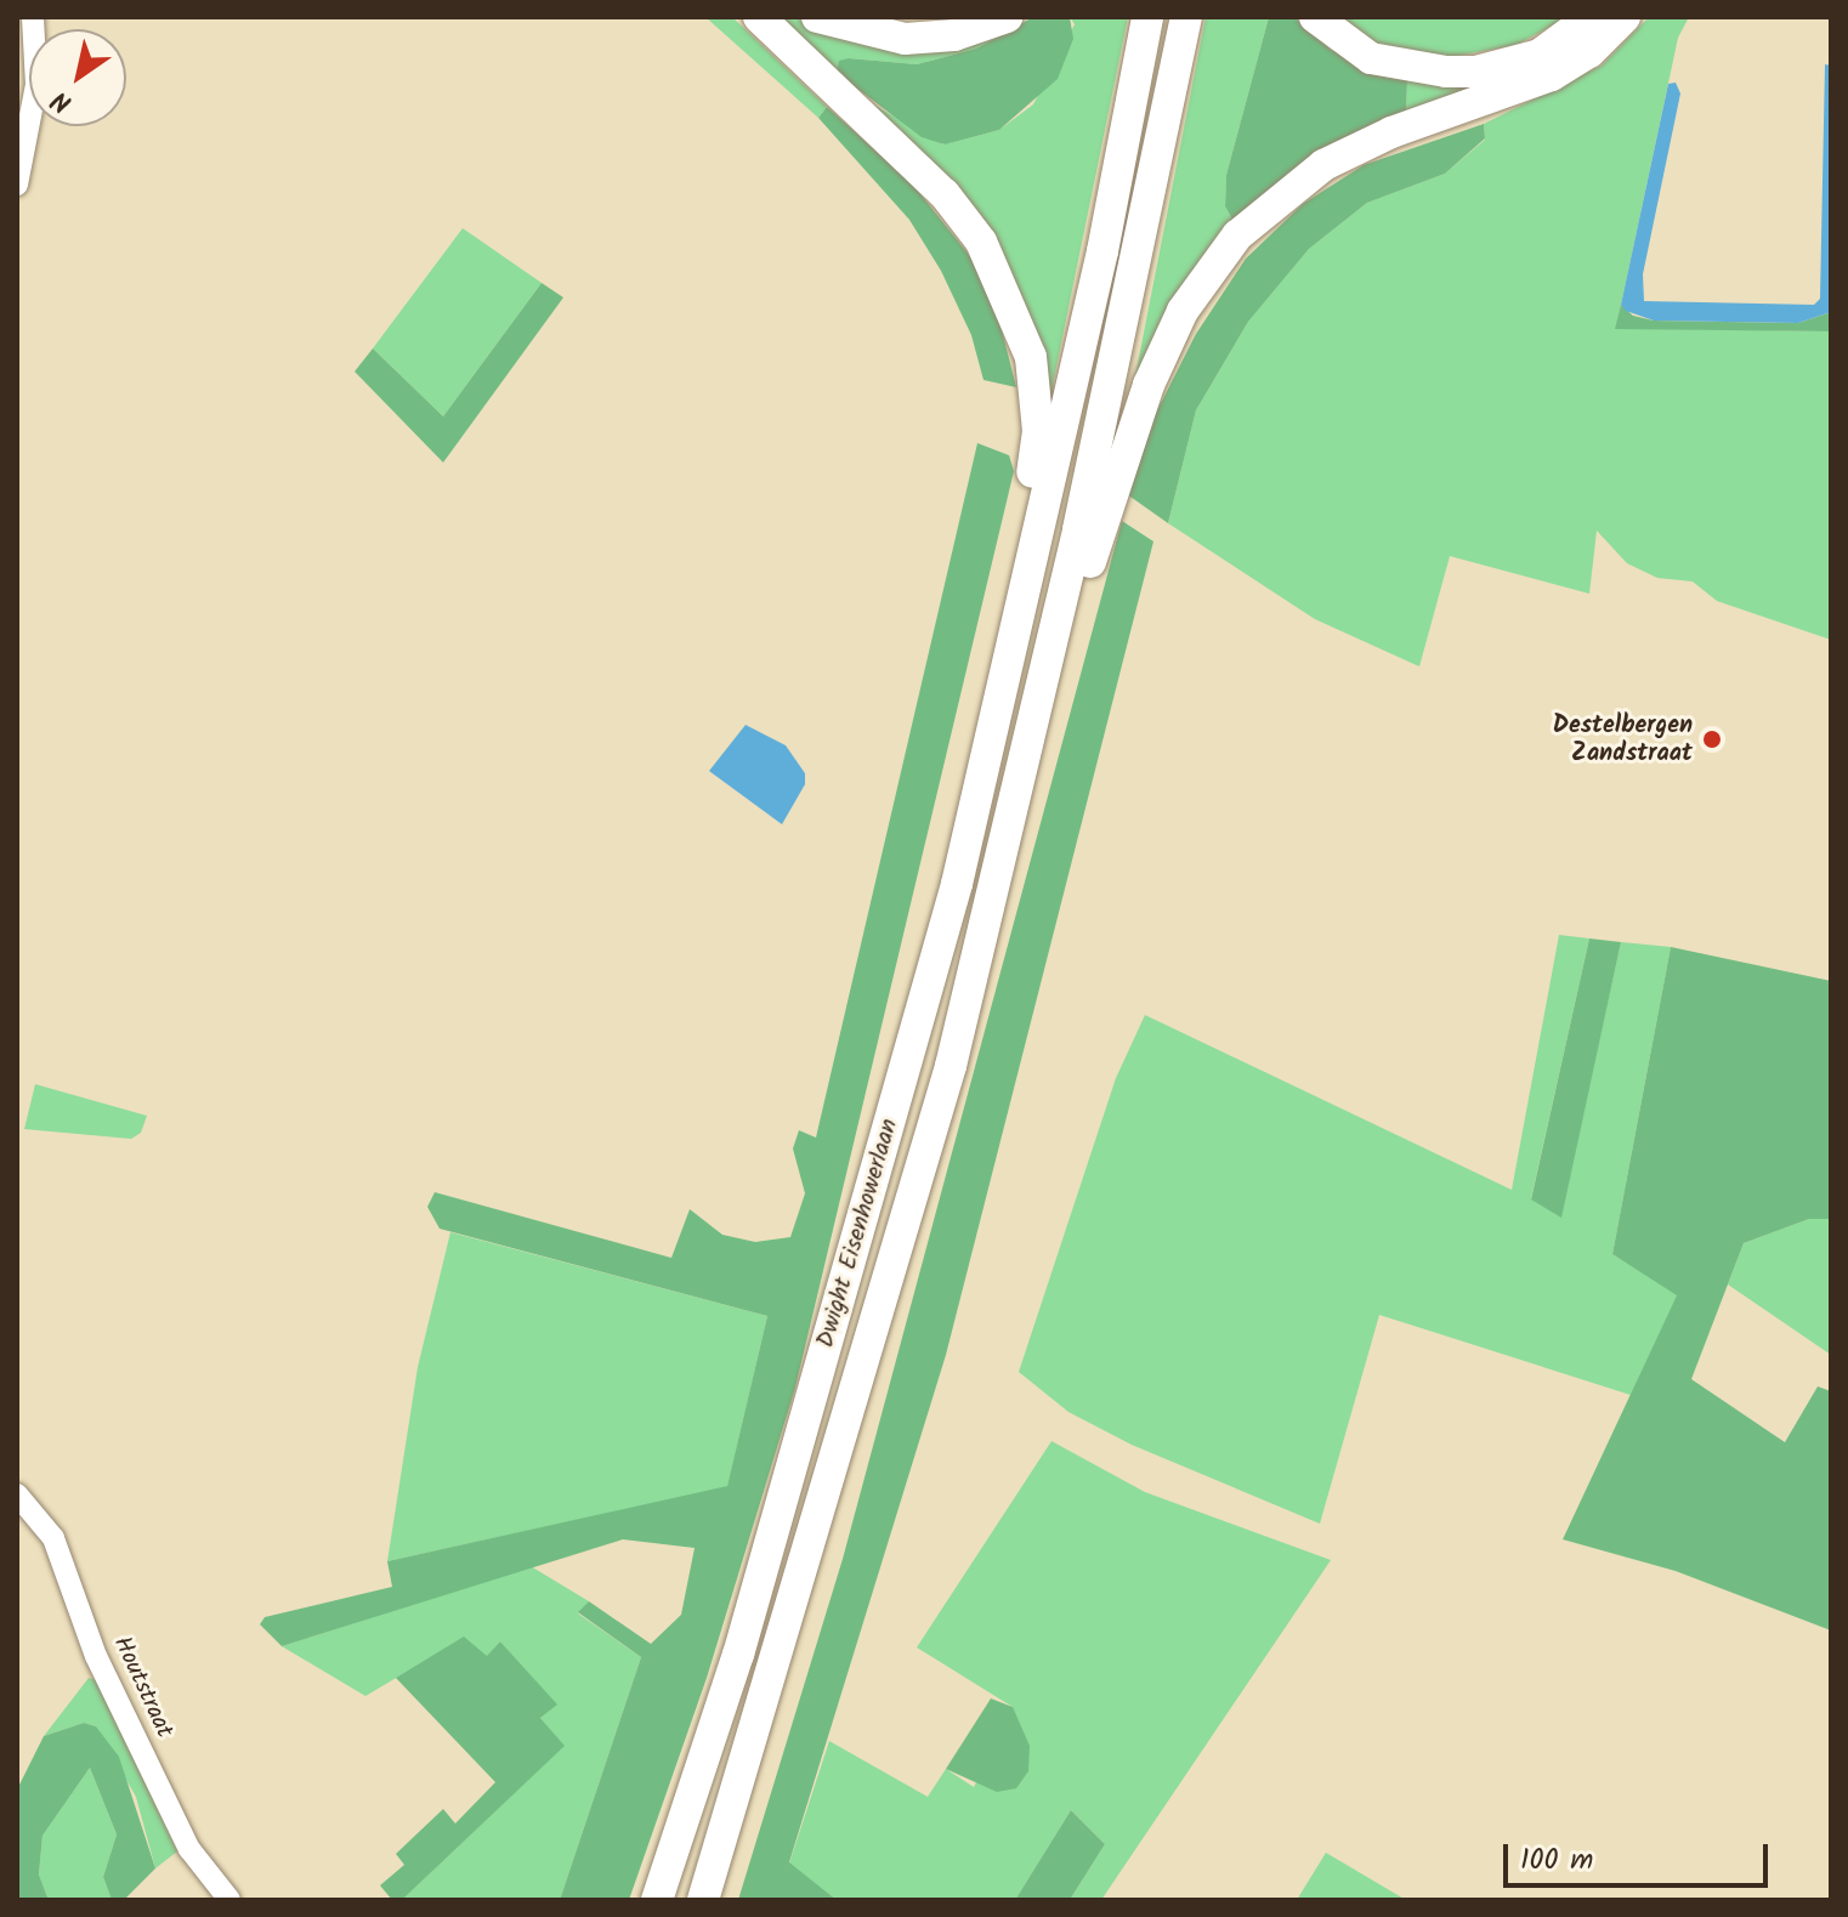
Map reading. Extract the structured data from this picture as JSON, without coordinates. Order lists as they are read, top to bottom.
{
  "streets": {
    "highway": ["Dwight Eisenhowerlaan"],
    "street": ["Houtstraat"]
  },
  "places": ["Destelbergen Zandstraat"],
  "scale_bar": "100 m",
  "north": "bottom left"
}
